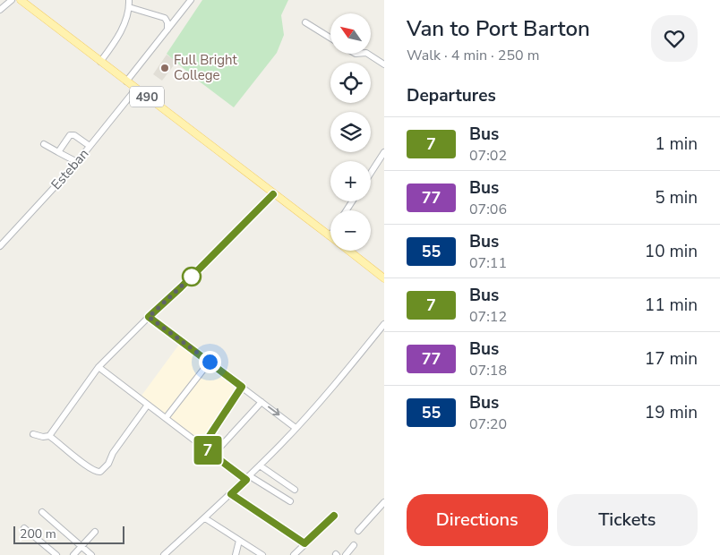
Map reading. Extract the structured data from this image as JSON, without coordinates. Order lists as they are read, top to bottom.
{
  "streets": {
    "main road": ["490"],
    "street": ["Esteban"]
  },
  "crossings": [
    ["490", "Esteban"]
  ],
  "places": ["Full Bright College"],
  "lines": ["bus line 7"],
  "scale_bar": "200 m",
  "north": "top left",
  "page": {
    "on_map": "7",
    "heading": [
      ["Van to Port Barton", "Walk · 4 min · 250 m"],
      "Departures"
    ],
    "map_buttons": ["+", "−"],
    "list": [
      {
        "mark": "7",
        "name": "Bus",
        "note": "07:02",
        "value": "1 min"
      },
      {
        "mark": "77",
        "name": "Bus",
        "note": "07:06",
        "value": "5 min"
      },
      {
        "mark": "55",
        "name": "Bus",
        "note": "07:11",
        "value": "10 min"
      },
      {
        "mark": "7",
        "name": "Bus",
        "note": "07:12",
        "value": "11 min"
      },
      {
        "mark": "77",
        "name": "Bus",
        "note": "07:18",
        "value": "17 min"
      },
      {
        "mark": "55",
        "name": "Bus",
        "note": "07:20",
        "value": "19 min"
      }
    ],
    "buttons": ["Directions", "Tickets"],
    "scale": "200 m"
  }
}
